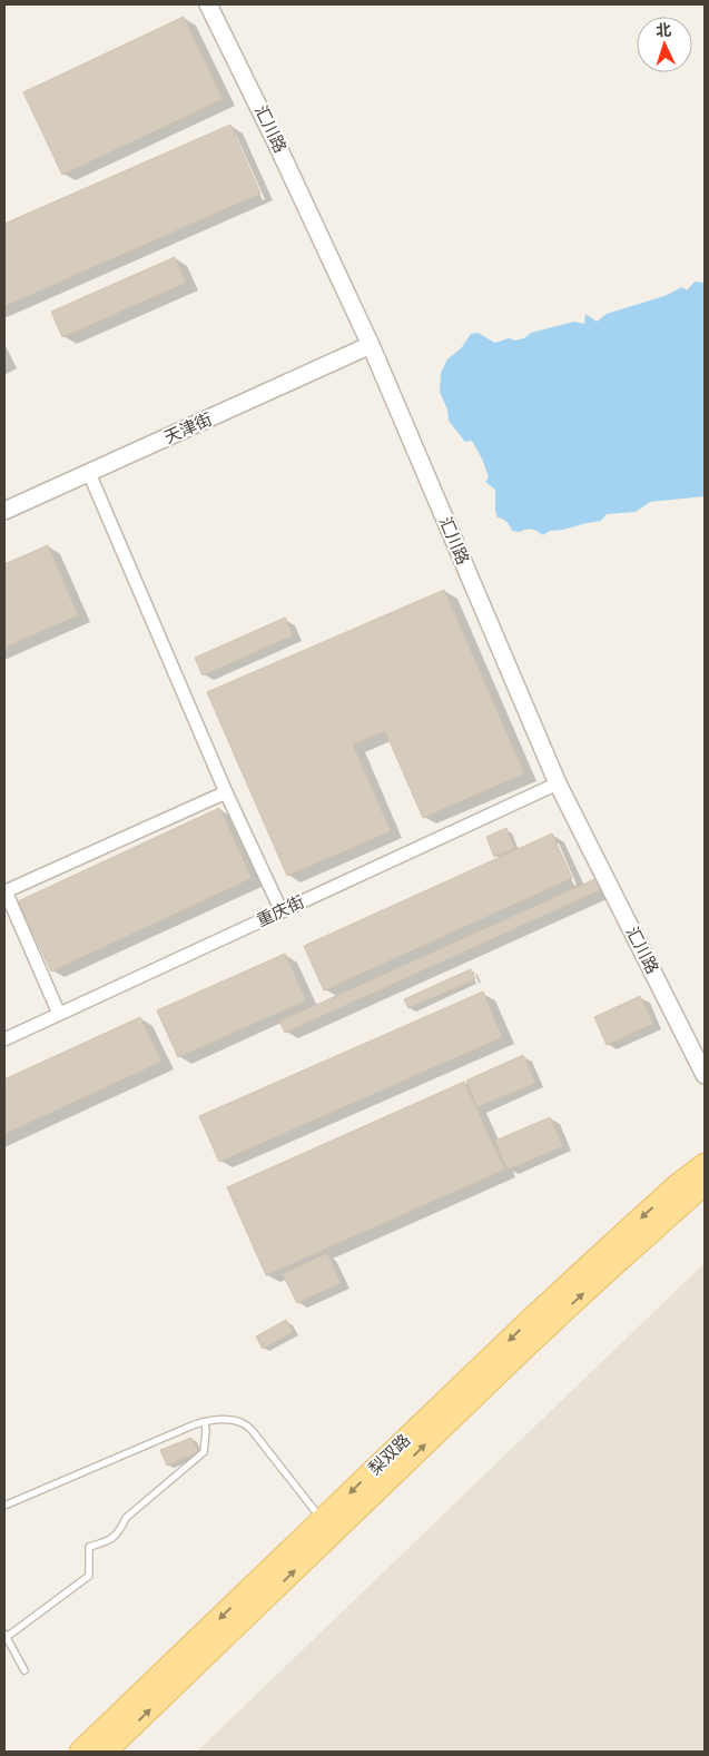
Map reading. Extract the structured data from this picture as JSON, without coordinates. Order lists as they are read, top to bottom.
{
  "streets": {
    "main road": ["梨双路"],
    "street": ["汇川路", "天津街", "重庆街"]
  },
  "crossings": [
    ["汇川路", "天津街"],
    ["汇川路", "重庆街"]
  ],
  "north": "top"
}
